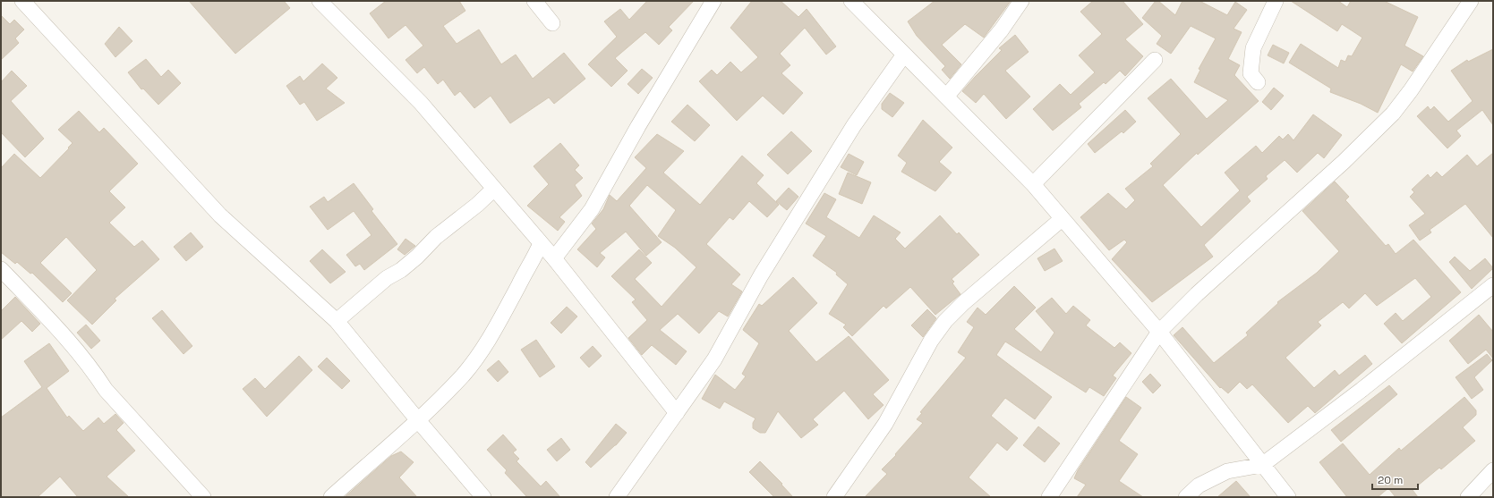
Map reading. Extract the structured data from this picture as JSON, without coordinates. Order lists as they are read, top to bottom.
{
  "scale_bar": "20 m"
}
